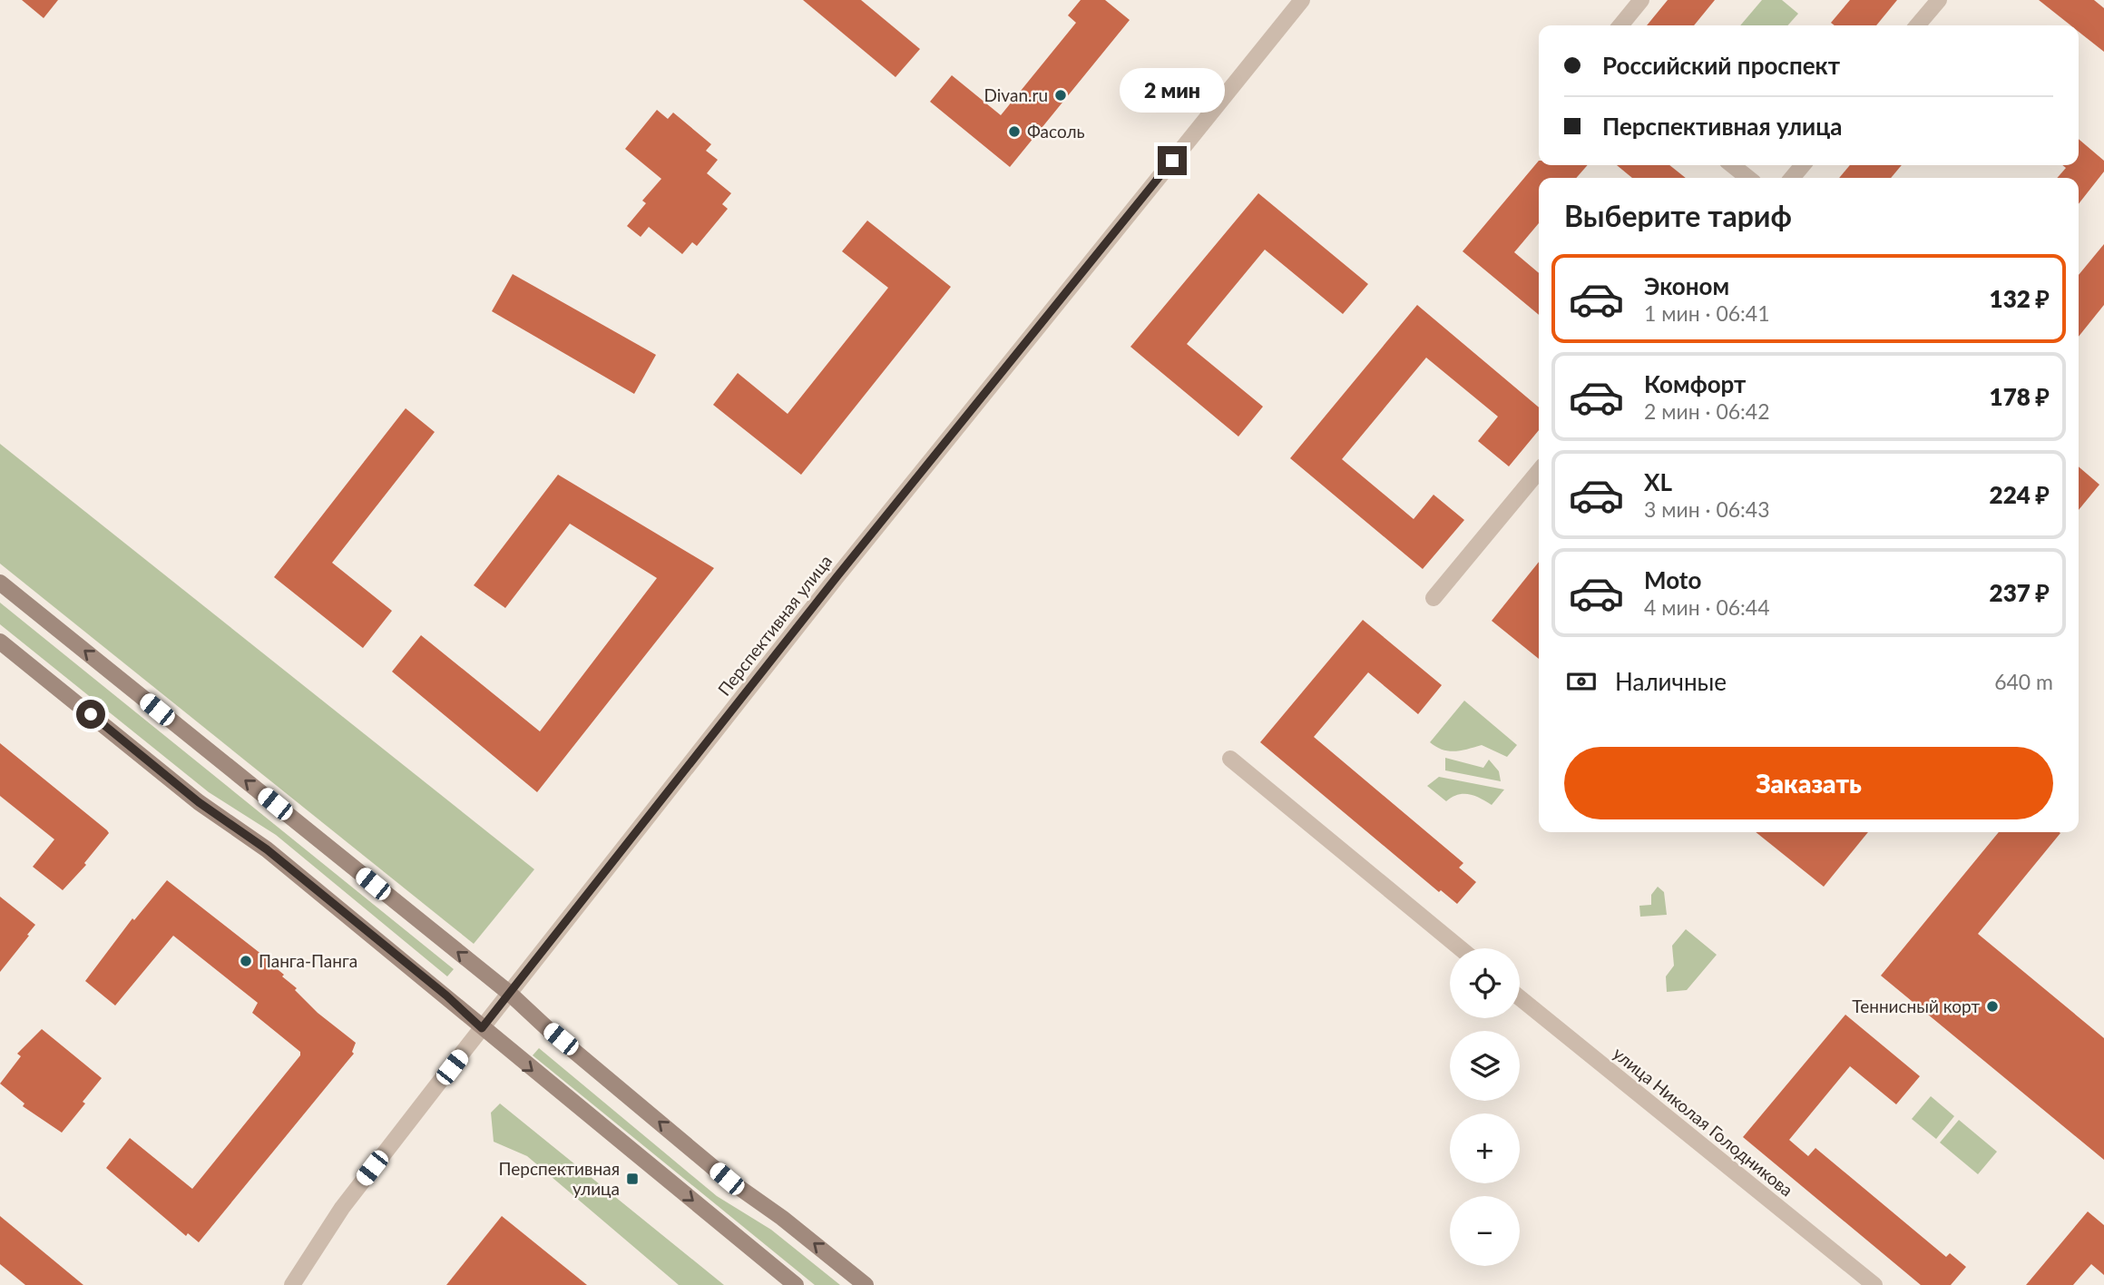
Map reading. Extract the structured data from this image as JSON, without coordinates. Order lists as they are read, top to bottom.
{
  "streets": {
    "street": ["Перспективная улица", "улица Николая Голодникова"]
  },
  "places": {
    "other": [
      "Divan.ru",
      "Фасоль",
      "Панга-Панга",
      "Теннисный корт"
    ],
    "transit": ["Перспективная улица"]
  },
  "page": {
    "banner": ["Российский проспект", "Перспективная улица"],
    "bubble": "2 мин",
    "heading": "Выберите тариф",
    "list": [
      {
        "name": "Эконом",
        "note": "1 мин · 06:41",
        "value": "132 ₽"
      },
      {
        "name": "Комфорт",
        "note": "2 мин · 06:42",
        "value": "178 ₽"
      },
      {
        "name": "XL",
        "note": "3 мин · 06:43",
        "value": "224 ₽"
      },
      {
        "name": "Moto",
        "note": "4 мин · 06:44",
        "value": "237 ₽"
      }
    ],
    "pay": ["Наличные", "640 m"],
    "buttons": "Заказать",
    "map_buttons": ["+", "−"]
  }
}
